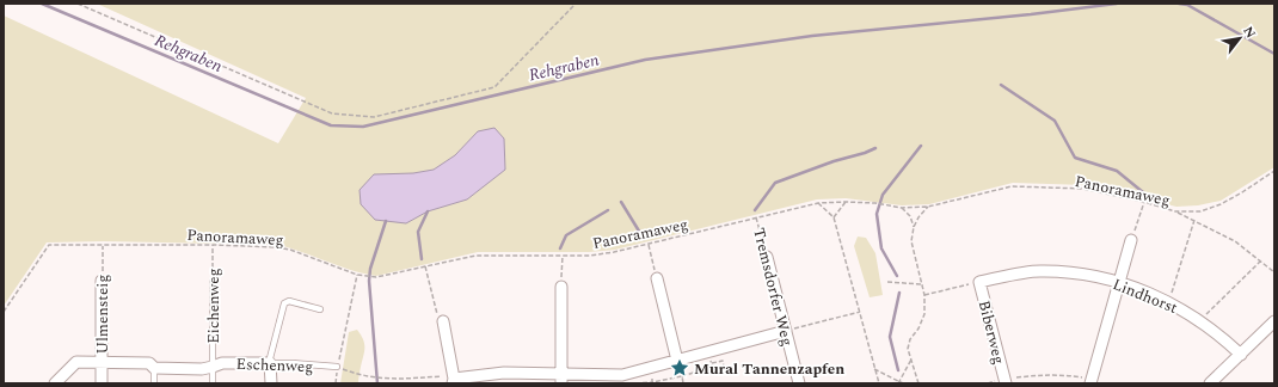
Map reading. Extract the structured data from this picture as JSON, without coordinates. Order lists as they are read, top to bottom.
{
  "streets": {
    "street": [
      "Tremsdorfer Weg",
      "Lindhorst",
      "Ulmensteig",
      "Biberweg",
      "Eschenweg"
    ],
    "lane": ["Eichenweg"],
    "path": ["Panoramaweg"]
  },
  "crossings": [
    ["Panoramaweg", "Tremsdorfer Weg"],
    ["Panoramaweg", "Eichenweg"],
    ["Panoramaweg", "Ulmensteig"],
    ["Lindhorst", "Biberweg"],
    ["Eichenweg", "Eschenweg"],
    ["Ulmensteig", "Eschenweg"]
  ],
  "water": ["Rehgraben"],
  "places": {
    "place": ["Mural Tannenzapfen"]
  },
  "north": "top right"
}
